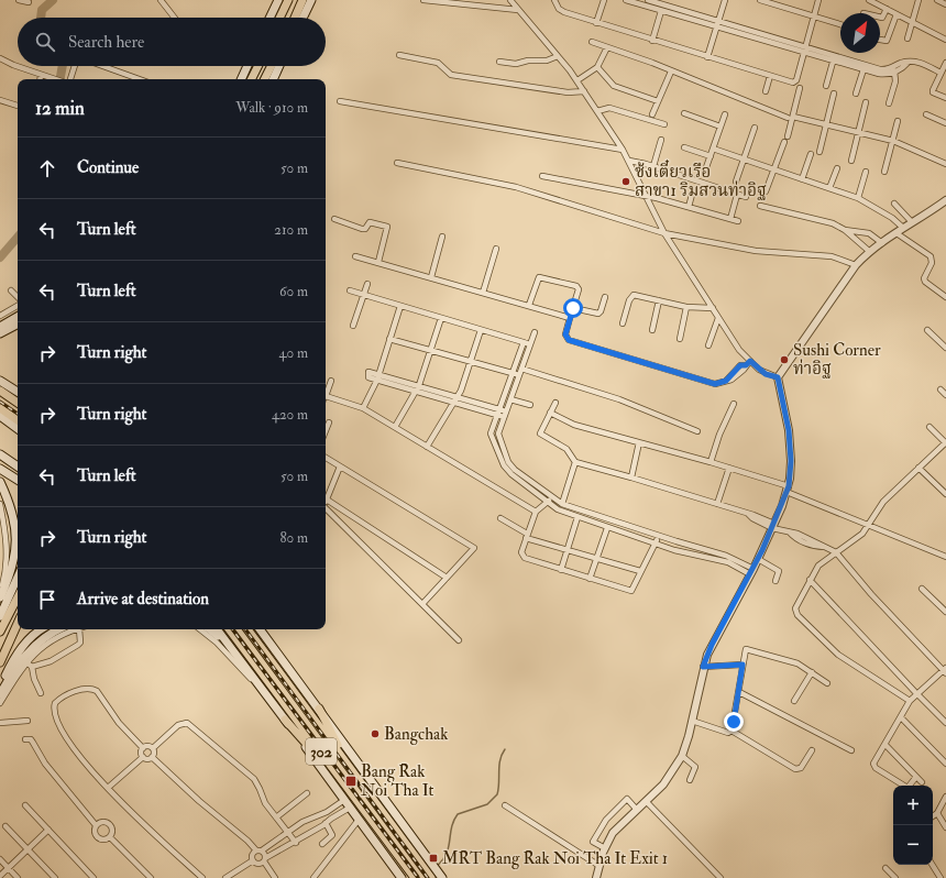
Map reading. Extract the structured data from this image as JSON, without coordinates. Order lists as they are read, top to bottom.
{
  "streets": {
    "main road": ["302"]
  },
  "places": {
    "other": ["ซ้งเตี๋ยวเรือ สาขา1 ริมสวนท่าอิฐ", "Sushi Corner ท่าอิฐ", "Bangchak"],
    "transit": ["Bang Rak Noi Tha It", "MRT Bang Rak Noi Tha It Exit 1"]
  },
  "north": "top right",
  "page": {
    "search": "Search here",
    "heading": ["12 min", "Walk · 910 m"],
    "list": [
      ["Continue", "50 m"],
      ["Turn left", "210 m"],
      ["Turn left", "60 m"],
      ["Turn right", "40 m"],
      ["Turn right", "420 m"],
      ["Turn left", "50 m"],
      ["Turn right", "80 m"],
      "Arrive at destination"
    ],
    "map_buttons": ["+", "−"]
  }
}
